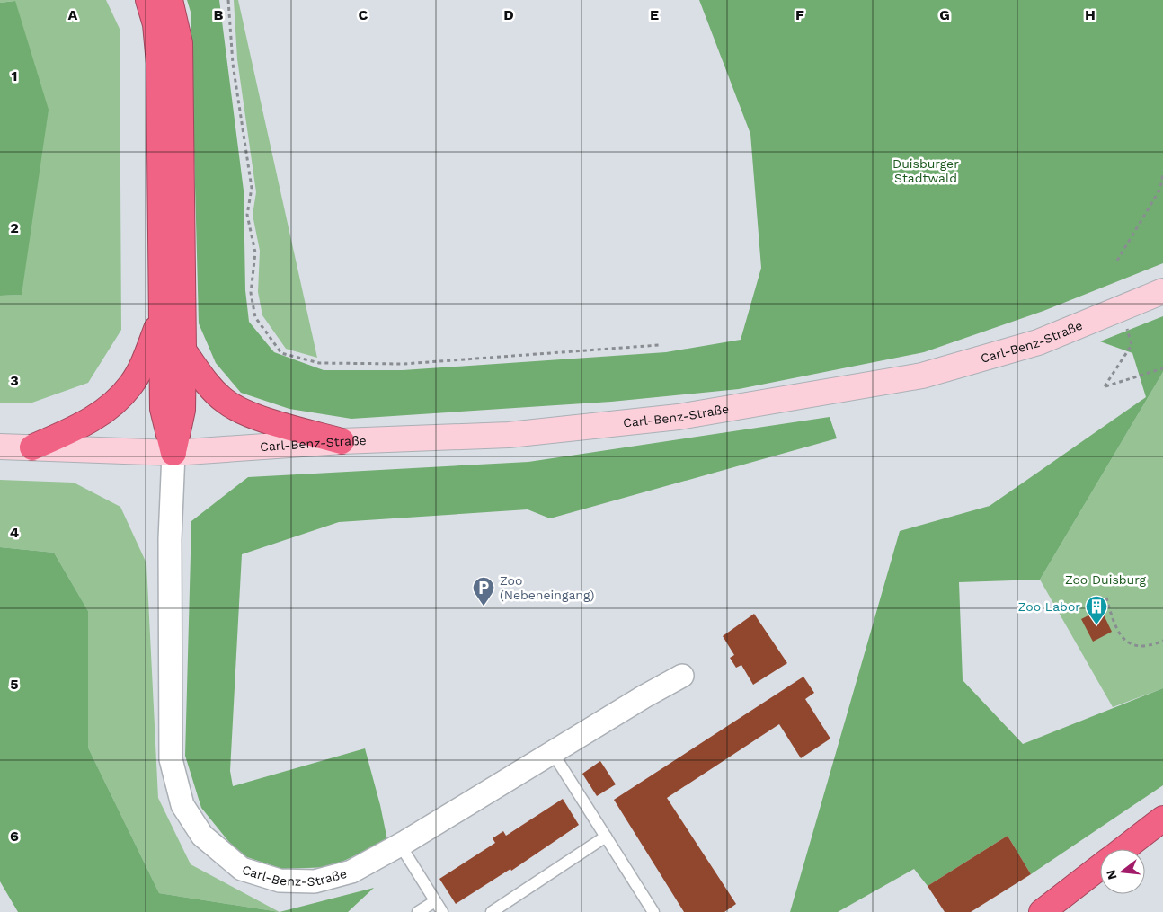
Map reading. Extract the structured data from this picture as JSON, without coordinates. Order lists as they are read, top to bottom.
{
  "streets": {
    "main road": ["Carl-Benz-Straße"]
  },
  "parks": ["Duisburger Stadtwald", "Zoo Duisburg"],
  "places": {
    "parking": ["Zoo (Nebeneingang)"],
    "building": ["Zoo Labor"]
  },
  "north": "left",
  "grid": {
    "columns": [
      "A",
      "B",
      "C",
      "D",
      "E",
      "F",
      "G",
      "H"
    ],
    "rows": [
      "1",
      "2",
      "3",
      "4",
      "5",
      "6"
    ]
  }
}
